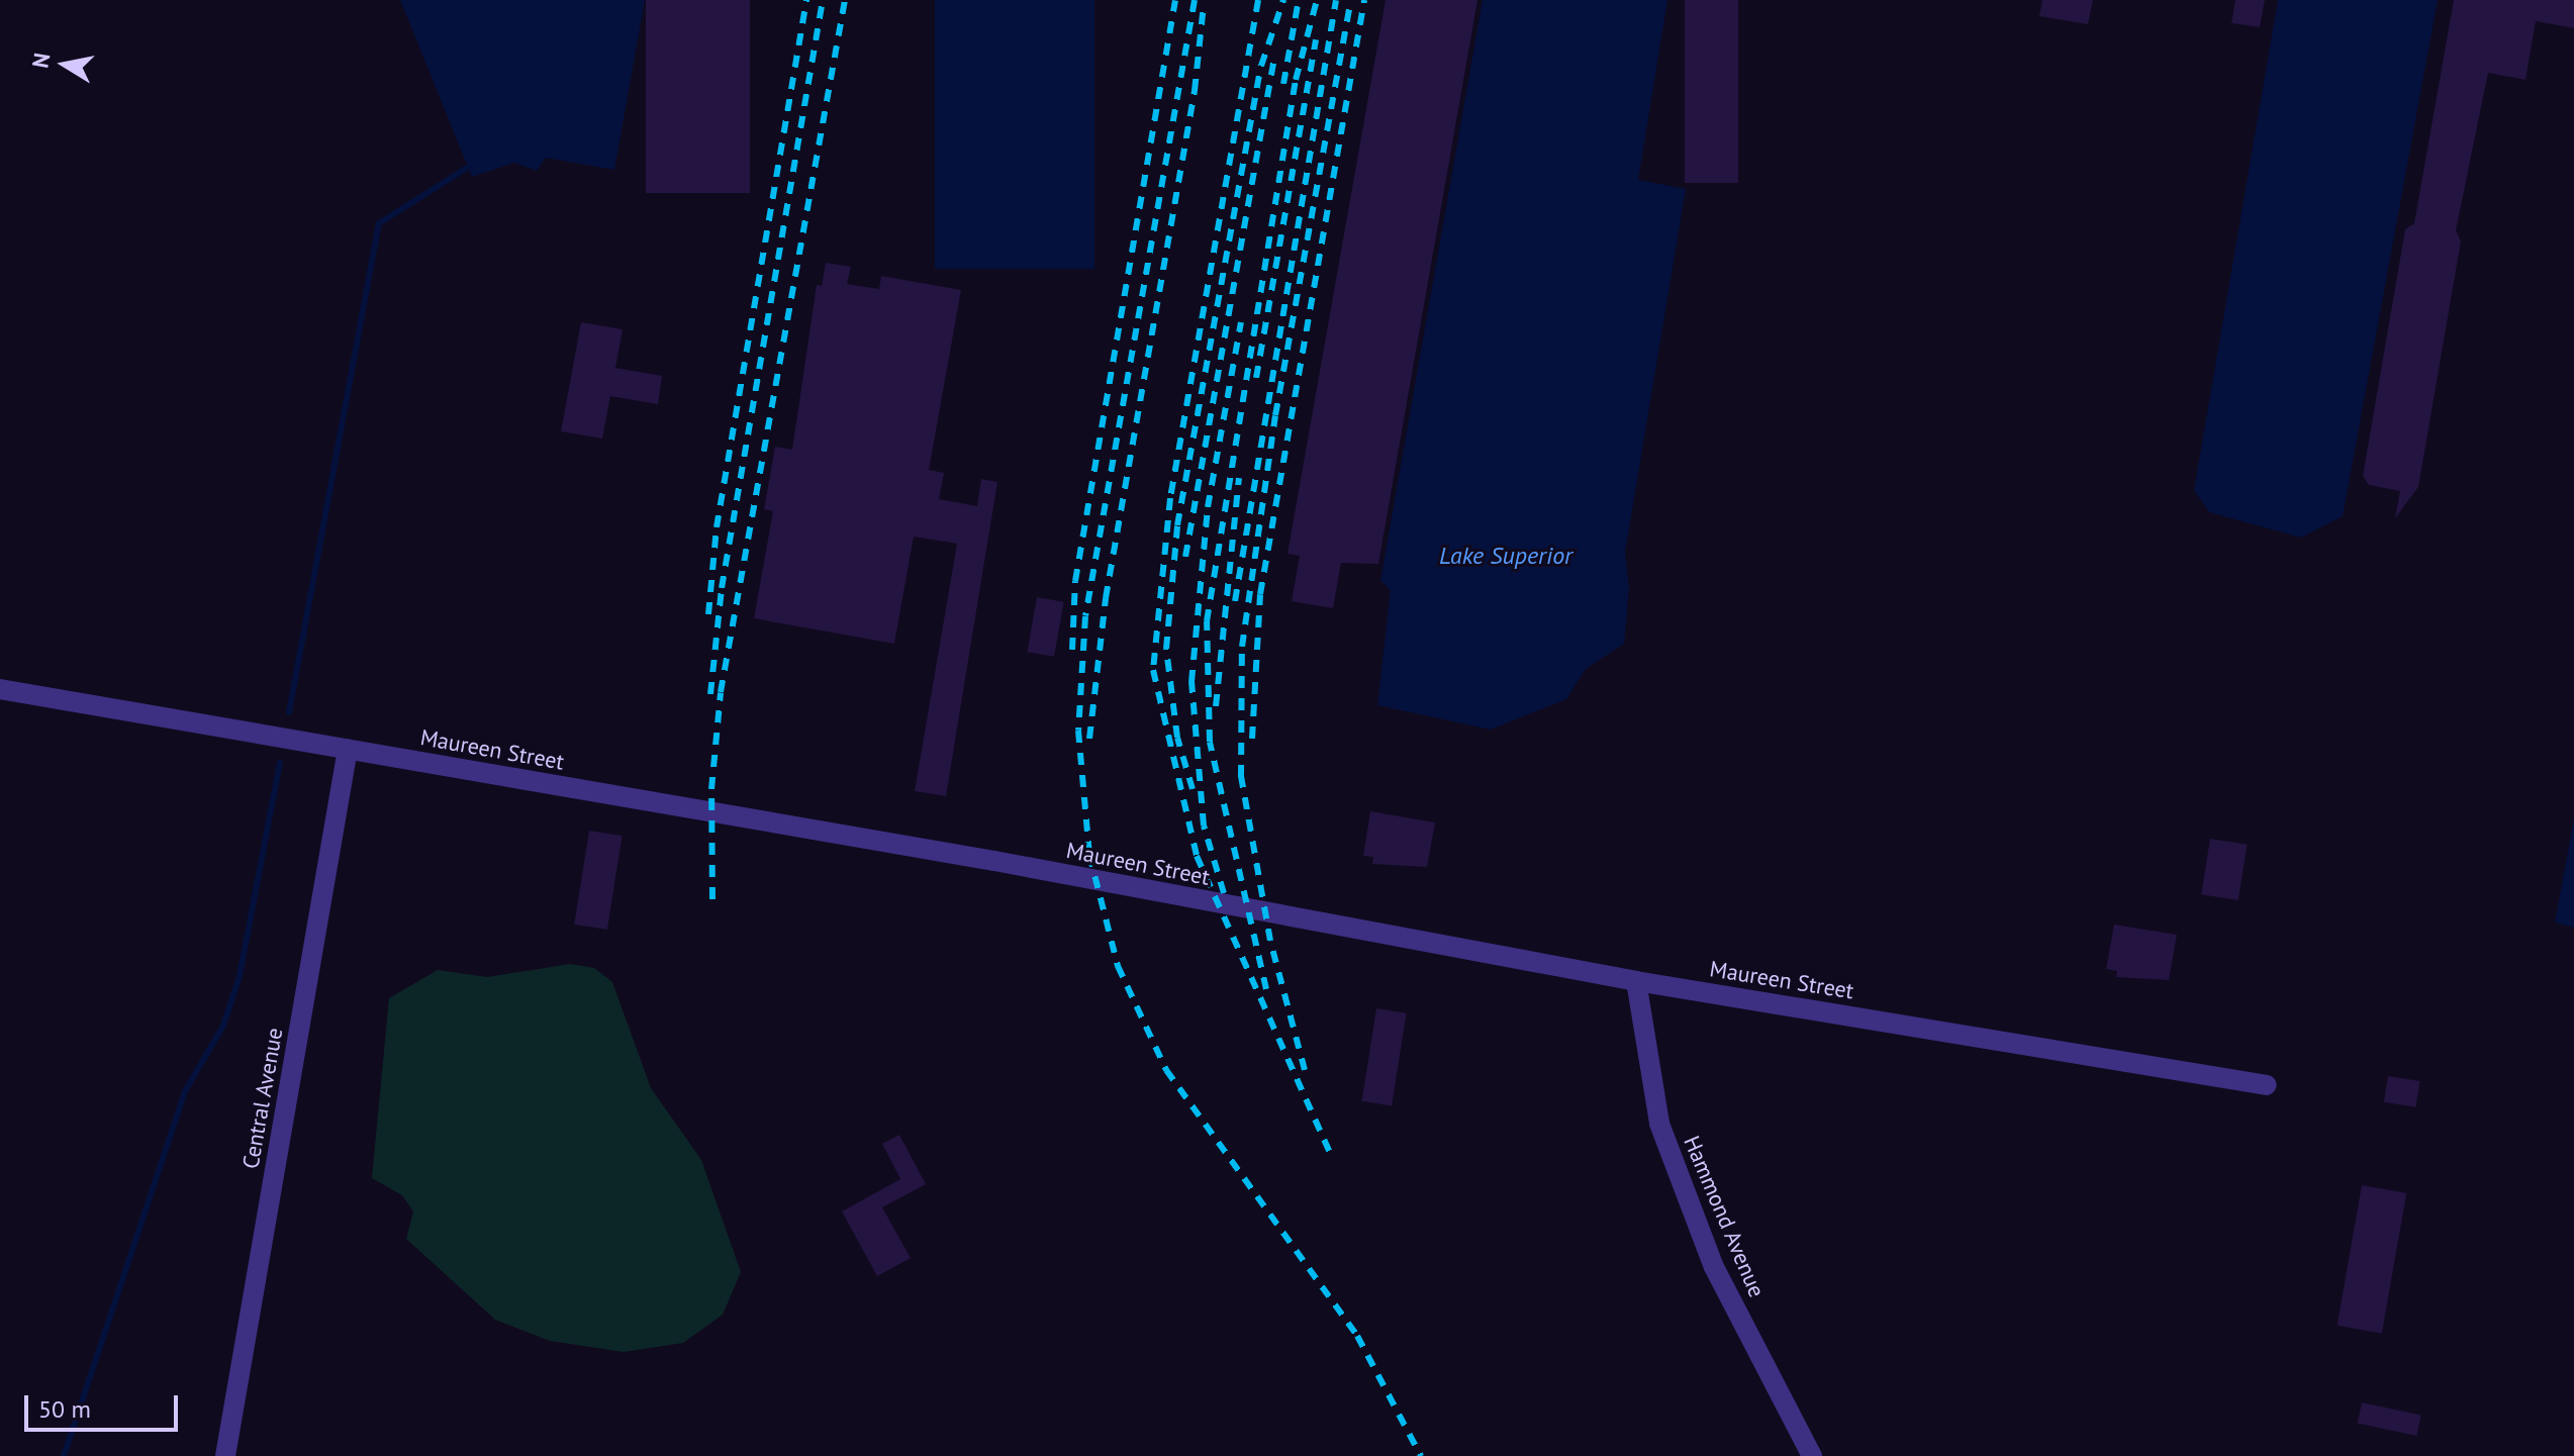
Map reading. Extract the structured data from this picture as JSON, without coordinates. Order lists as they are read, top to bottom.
{
  "streets": {
    "street": ["Maureen Street", "Central Avenue", "Hammond Avenue"]
  },
  "crossings": [
    ["Maureen Street", "Central Avenue"],
    ["Maureen Street", "Hammond Avenue"]
  ],
  "water": ["Lake Superior"],
  "scale_bar": "50 m",
  "north": "left"
}
